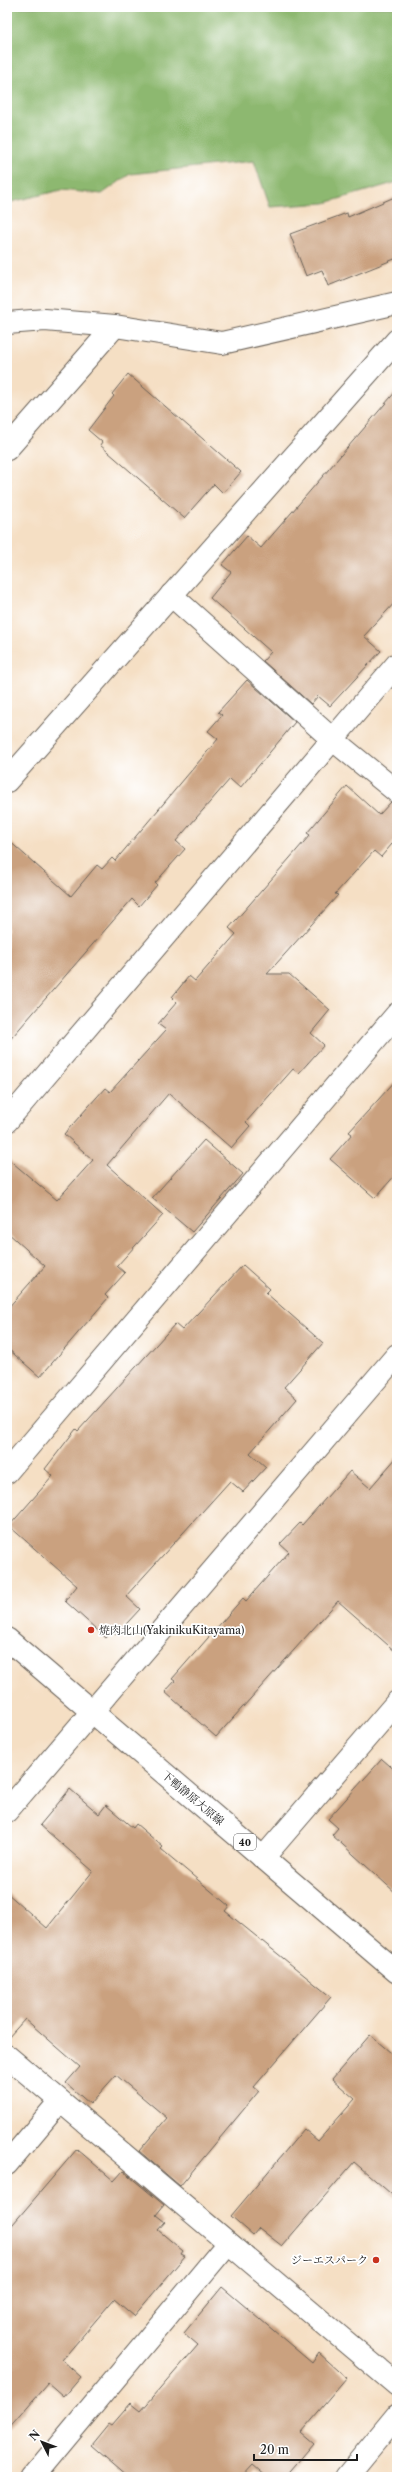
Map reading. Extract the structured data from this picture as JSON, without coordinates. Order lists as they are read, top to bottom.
{
  "streets": {
    "street": ["下鴨静原大原線", "40"]
  },
  "places": ["焼肉北山(YakinikuKitayama)", "ジーエスパーク"],
  "scale_bar": "20 m",
  "north": "top left"
}
